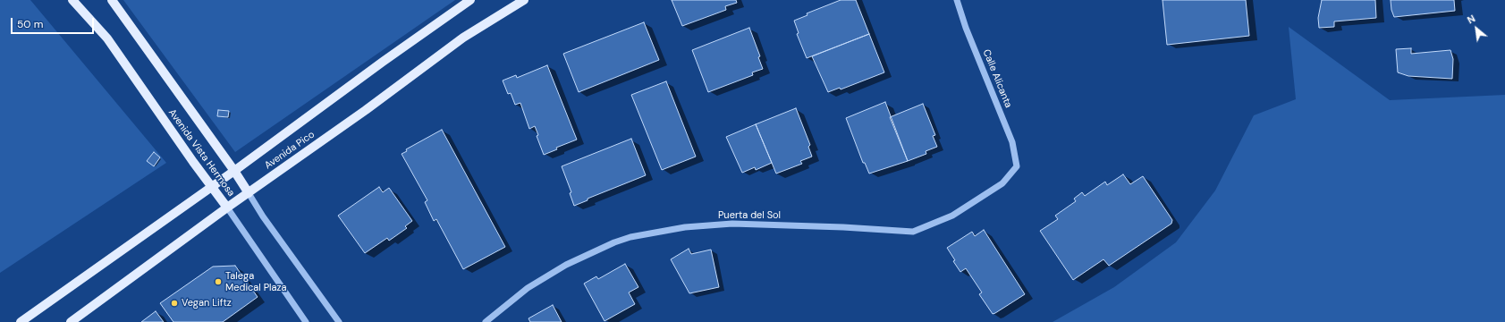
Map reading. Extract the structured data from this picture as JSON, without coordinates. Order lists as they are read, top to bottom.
{
  "streets": {
    "main road": ["Avenida Pico", "Avenida Vista Hermosa"],
    "street": ["Calle Alicanta", "Puerta del Sol"]
  },
  "crossings": [
    ["Calle Alicanta", "Puerta del Sol"],
    ["Avenida Pico", "Avenida Vista Hermosa"]
  ],
  "places": ["Talega Medical Plaza", "Vegan Liftz"],
  "scale_bar": "50 m",
  "north": "top left"
}
